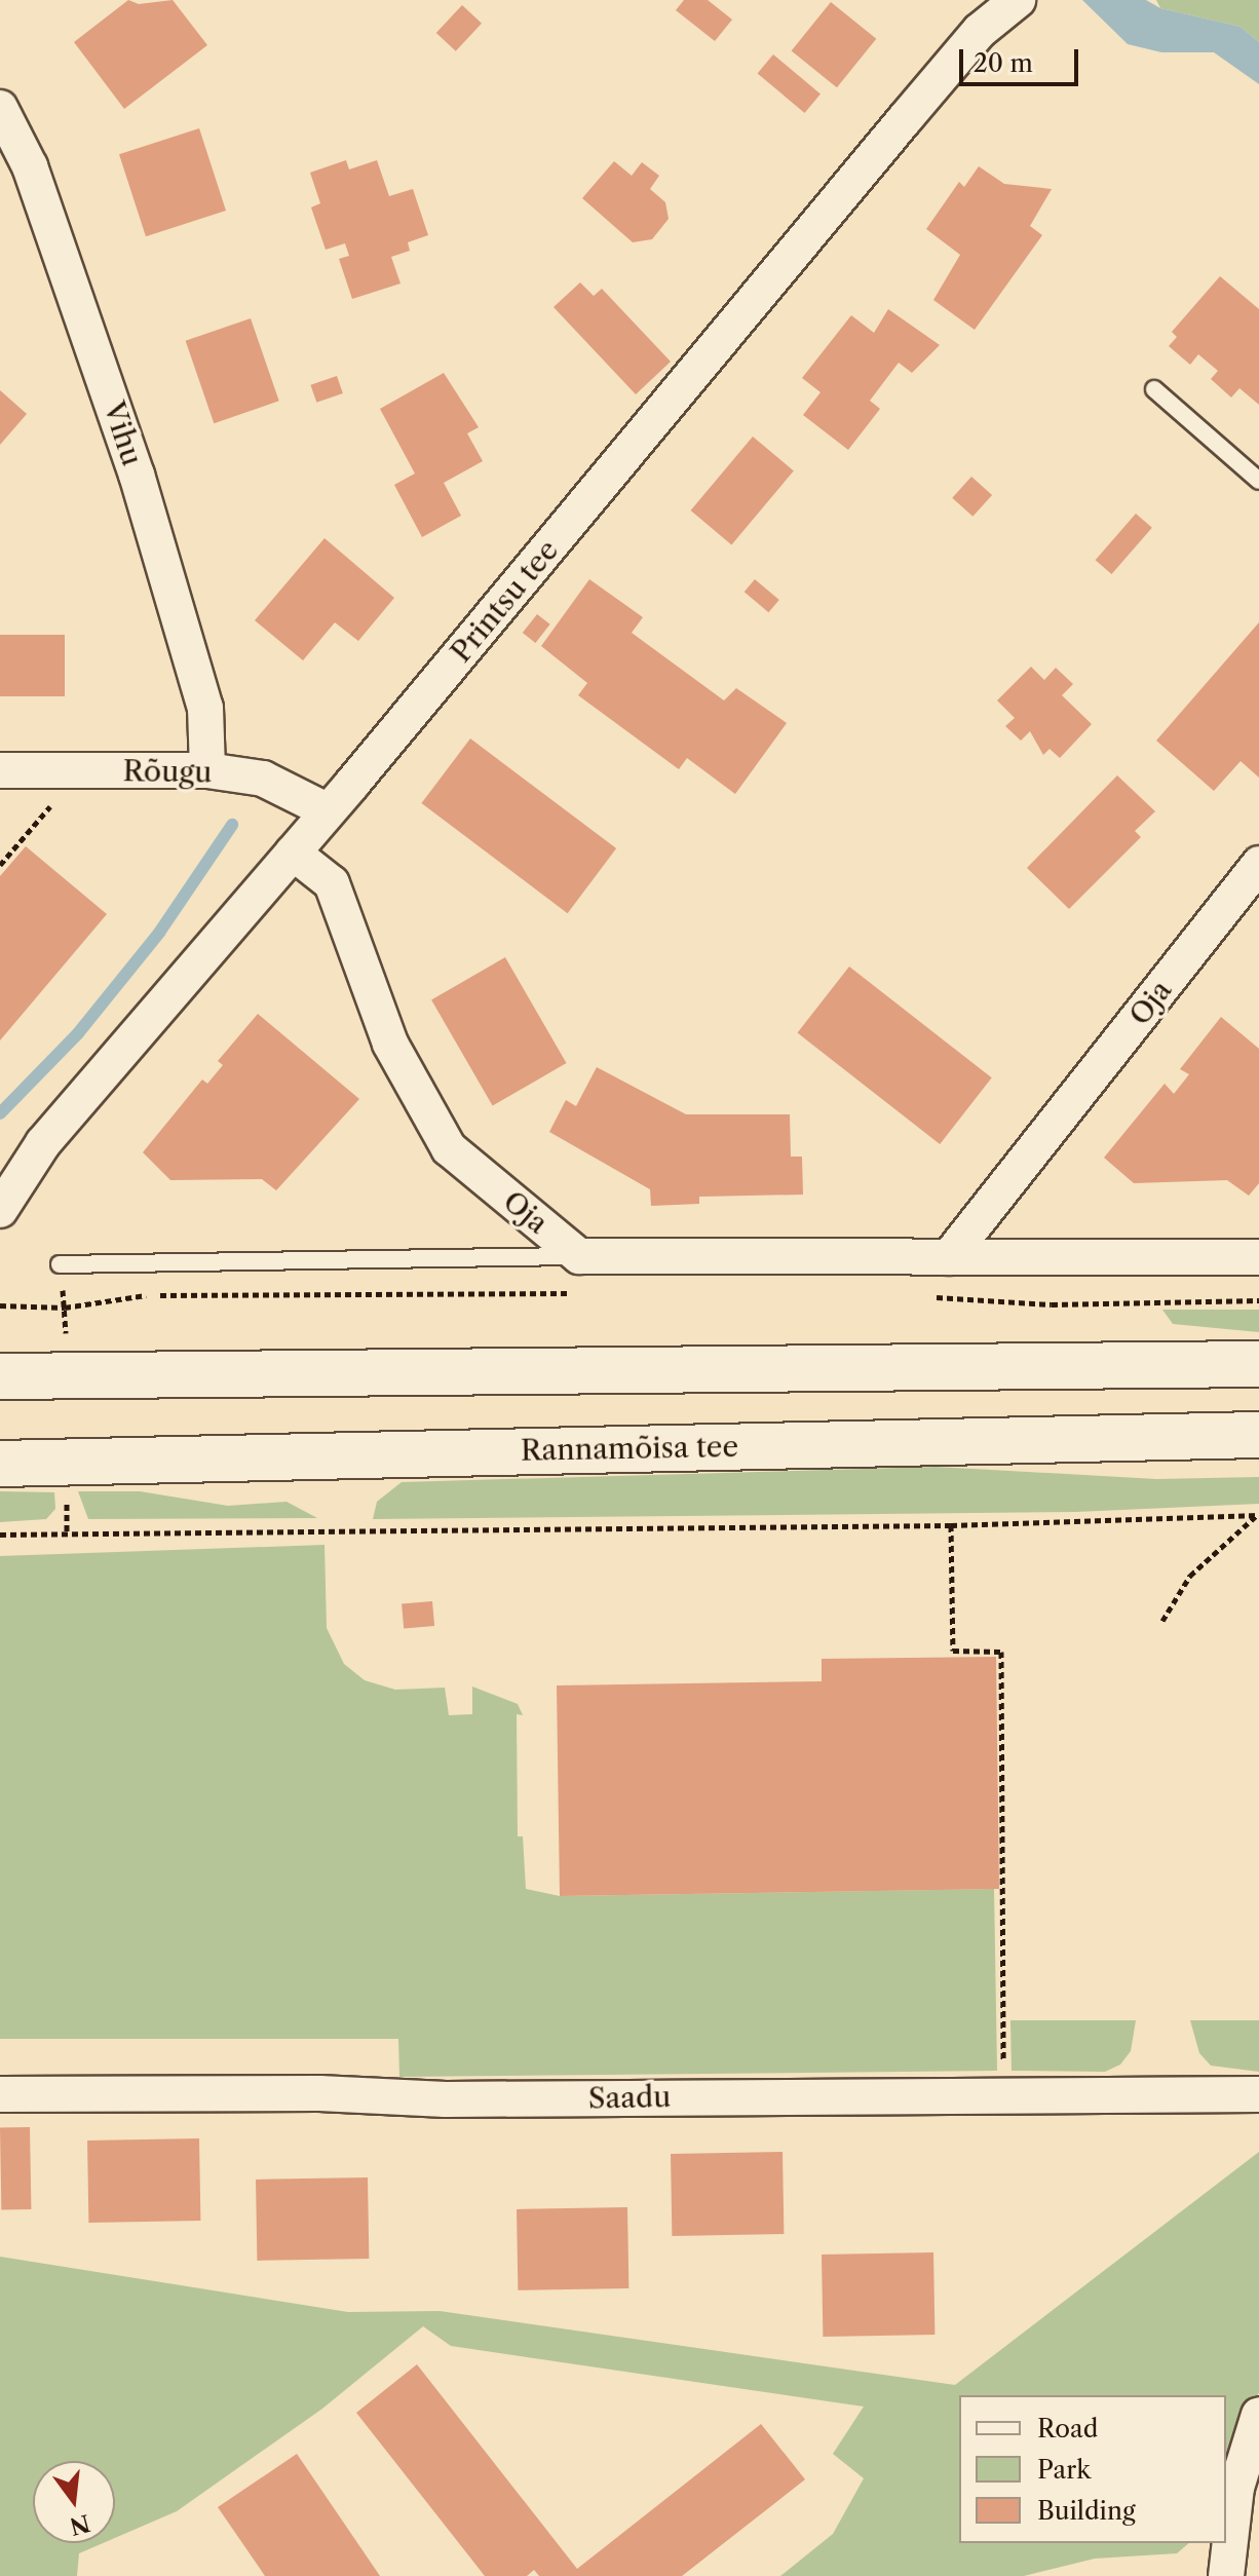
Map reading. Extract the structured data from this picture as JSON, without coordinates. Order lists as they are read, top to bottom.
{
  "streets": {
    "main road": ["Rannamõisa tee"],
    "street": [
      "Vihu",
      "Printsu tee",
      "Rõugu",
      "Oja",
      "Saadu"
    ]
  },
  "crossings": [
    ["Vihu", "Rõugu"],
    ["Printsu tee", "Rõugu"],
    ["Printsu tee", "Oja"]
  ],
  "legend": ["Road", "Park", "Building"],
  "scale_bar": "20 m",
  "north": "bottom"
}
